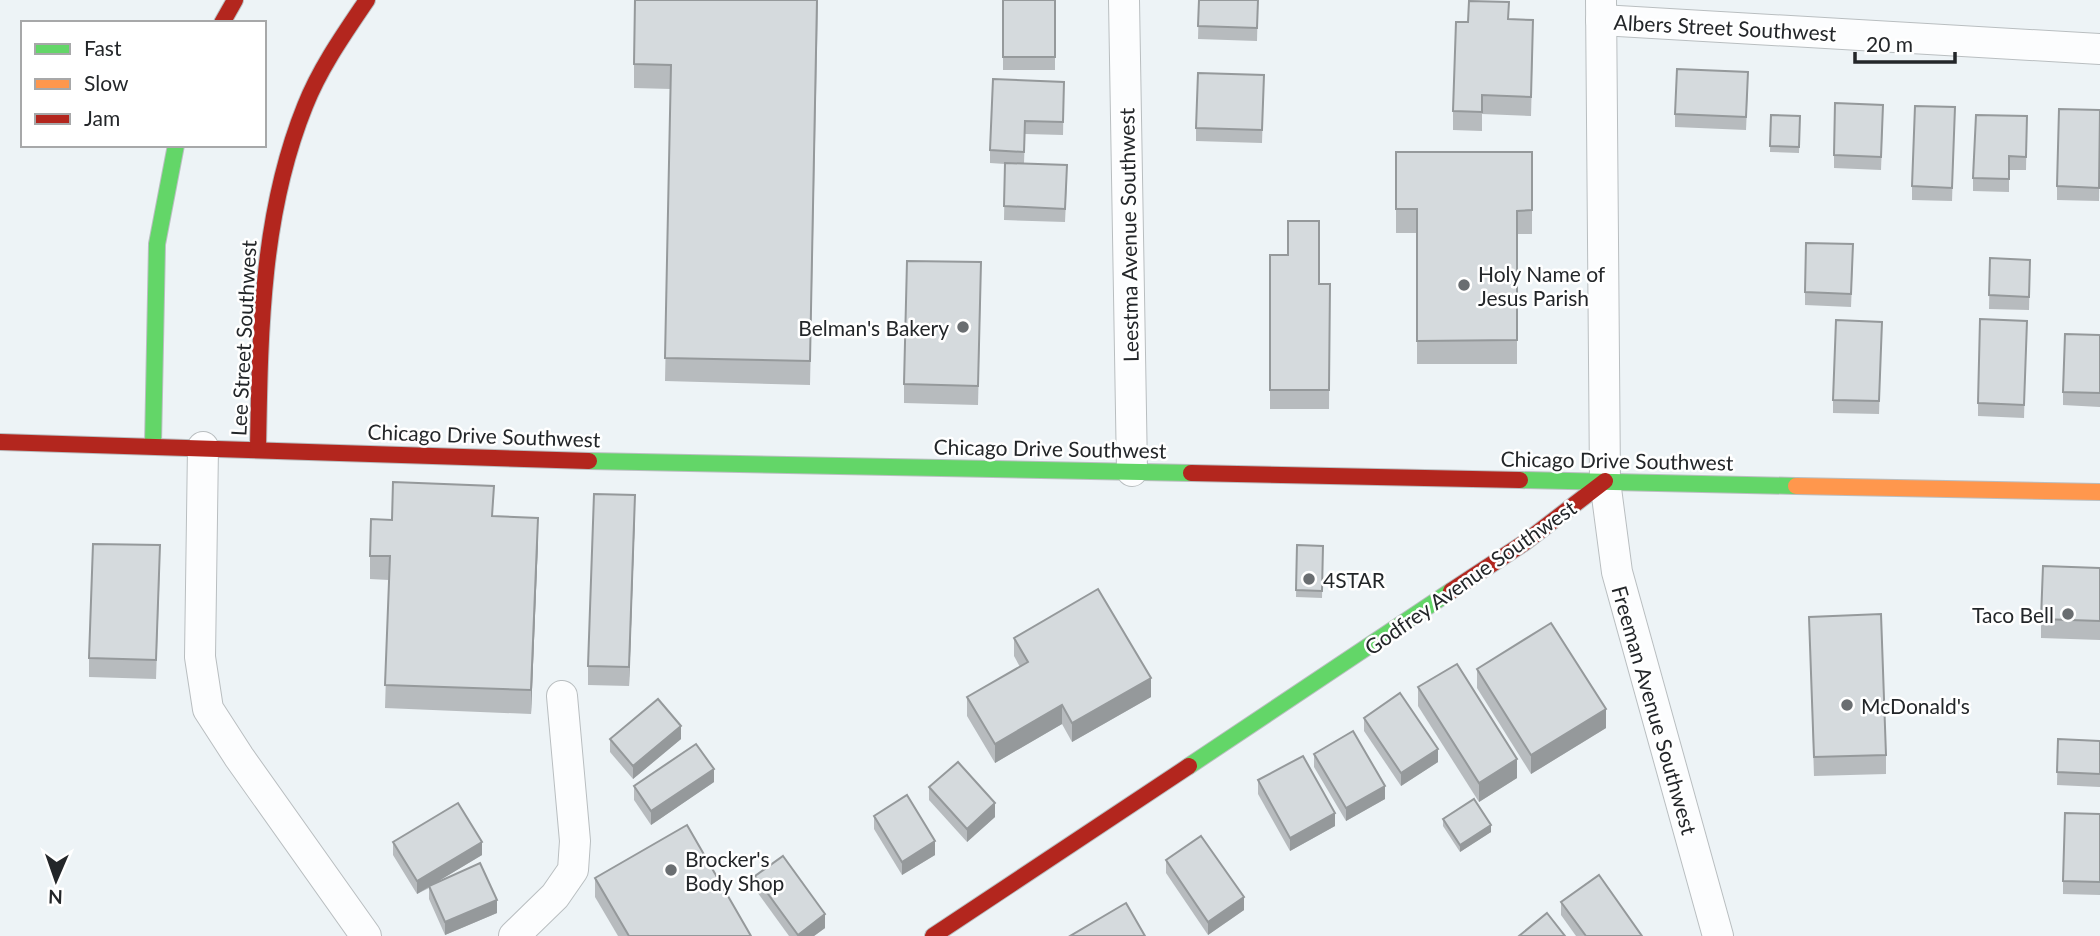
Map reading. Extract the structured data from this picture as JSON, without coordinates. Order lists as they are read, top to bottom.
{
  "streets": {
    "main road": ["Lee Street Southwest", "Chicago Drive Southwest", "Godfrey Avenue Southwest"],
    "street": ["Albers Street Southwest", "Leestma Avenue Southwest", "Freeman Avenue Southwest"]
  },
  "crossings": [
    ["Leestma Avenue Southwest", "Chicago Drive Southwest"],
    ["Lee Street Southwest", "Chicago Drive Southwest"],
    ["Chicago Drive Southwest", "Godfrey Avenue Southwest"],
    ["Chicago Drive Southwest", "Freeman Avenue Southwest"],
    ["Godfrey Avenue Southwest", "Freeman Avenue Southwest"]
  ],
  "places": [
    "Holy Name of Jesus Parish",
    "Belman's Bakery",
    "4STAR",
    "Taco Bell",
    "McDonald's",
    "Brocker's Body Shop"
  ],
  "legend": ["Fast", "Slow", "Jam"],
  "scale_bar": "20 m",
  "north": "bottom"
}
